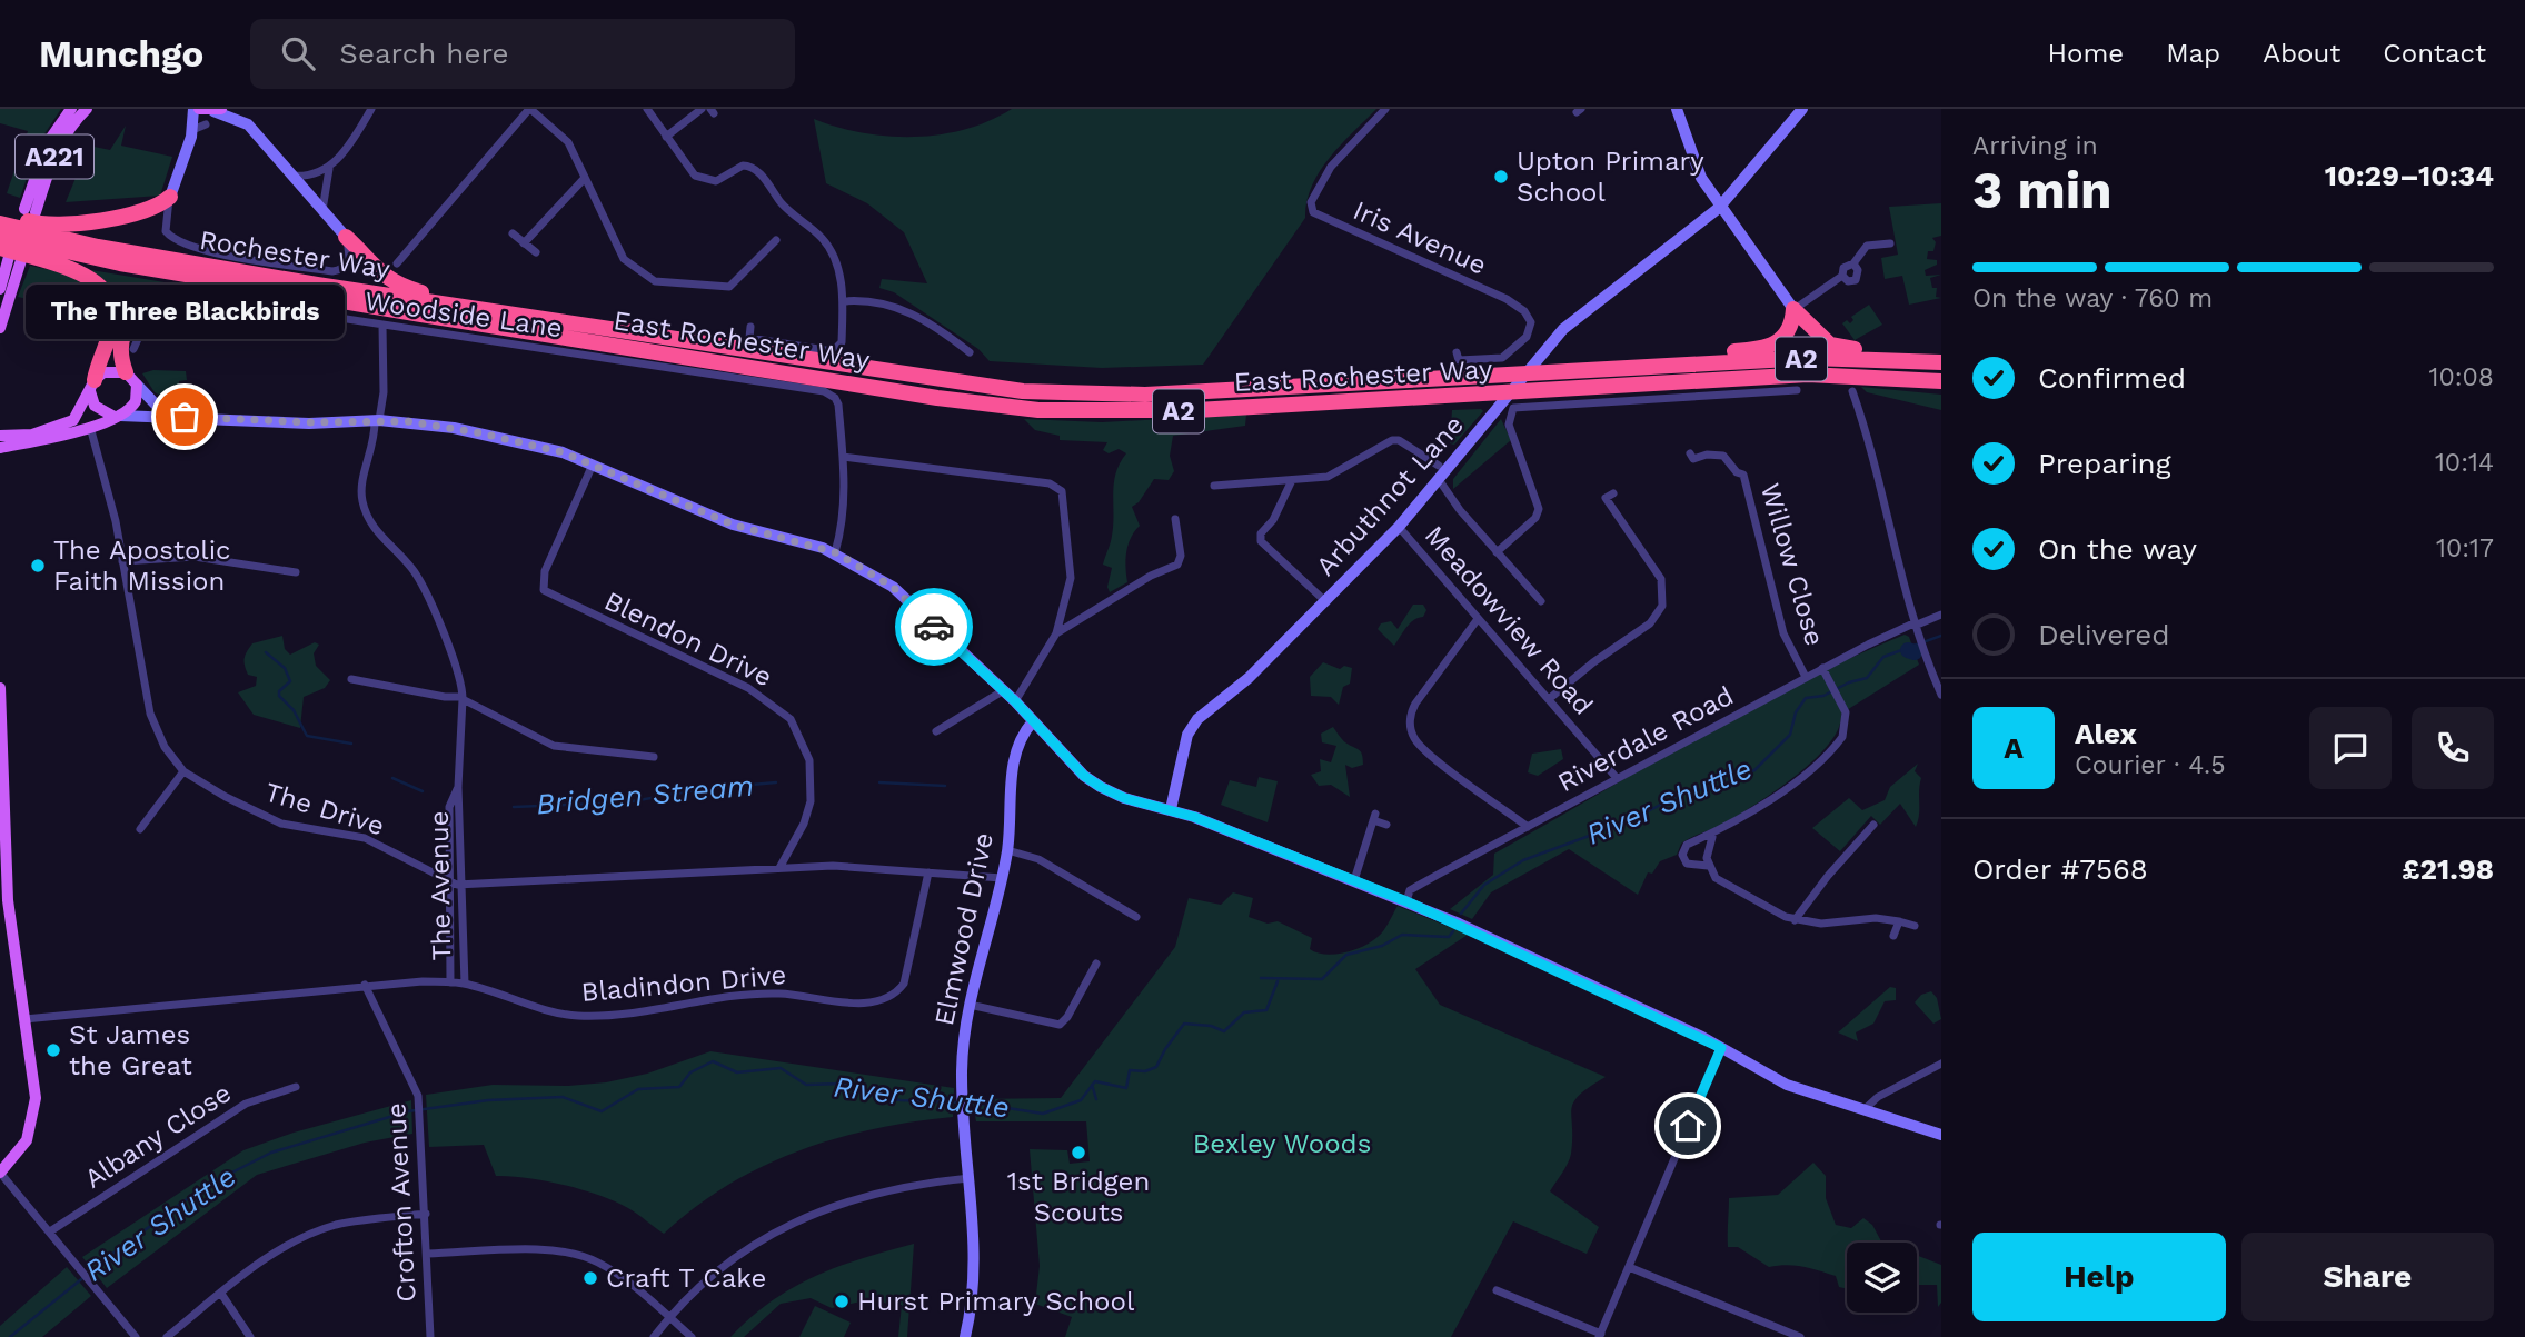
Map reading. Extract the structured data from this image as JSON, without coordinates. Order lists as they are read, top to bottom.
{
  "streets": {
    "highway": ["Rochester Way", "East Rochester Way", "A2"],
    "main road": ["A221"],
    "street": [
      "Iris Avenue",
      "Woodside Lane",
      "Arbuthnot Lane",
      "Willow Close",
      "Meadowview Road",
      "Blendon Drive",
      "Riverdale Road",
      "The Drive",
      "The Avenue",
      "Elmwood Drive",
      "Bladindon Drive",
      "Albany Close",
      "Crofton Avenue"
    ]
  },
  "crossings": [
    ["Rochester Way", "East Rochester Way"],
    ["Woodside Lane", "The Avenue"],
    ["East Rochester Way", "A2"],
    ["Arbuthnot Lane", "Meadowview Road"],
    ["Willow Close", "Riverdale Road"],
    ["Meadowview Road", "Riverdale Road"],
    ["Blendon Drive", "The Drive"],
    ["The Drive", "The Avenue"],
    ["The Drive", "Elmwood Drive"],
    ["The Drive", "Bladindon Drive"],
    ["The Avenue", "Bladindon Drive"],
    ["Bladindon Drive", "Crofton Avenue"]
  ],
  "water": ["Bridgen Stream", "River Shuttle"],
  "parks": ["Bexley Woods"],
  "places": [
    "Upton Primary School",
    "The Three Blackbirds",
    "The Apostolic Faith Mission",
    "St James the Great",
    "1st Bridgen Scouts",
    "Craft T Cake",
    "Hurst Primary School"
  ],
  "page": {
    "header": "Munchgo",
    "search": "Search here",
    "nav": [
      "Home",
      "Map",
      "About",
      "Contact"
    ],
    "heading": ["3 min", "Arriving in", "10:29–10:34"],
    "panel": [
      "Alex",
      "Courier · 4.5",
      "Order #7568",
      "£21.98"
    ],
    "bar": "On the way · 760 m",
    "bubble": "The Three Blackbirds",
    "list": [
      ["Confirmed", "10:08"],
      ["Preparing", "10:14"],
      ["On the way", "10:17"],
      "Delivered"
    ],
    "round": "A",
    "buttons": ["Help", "Share"]
  }
}
